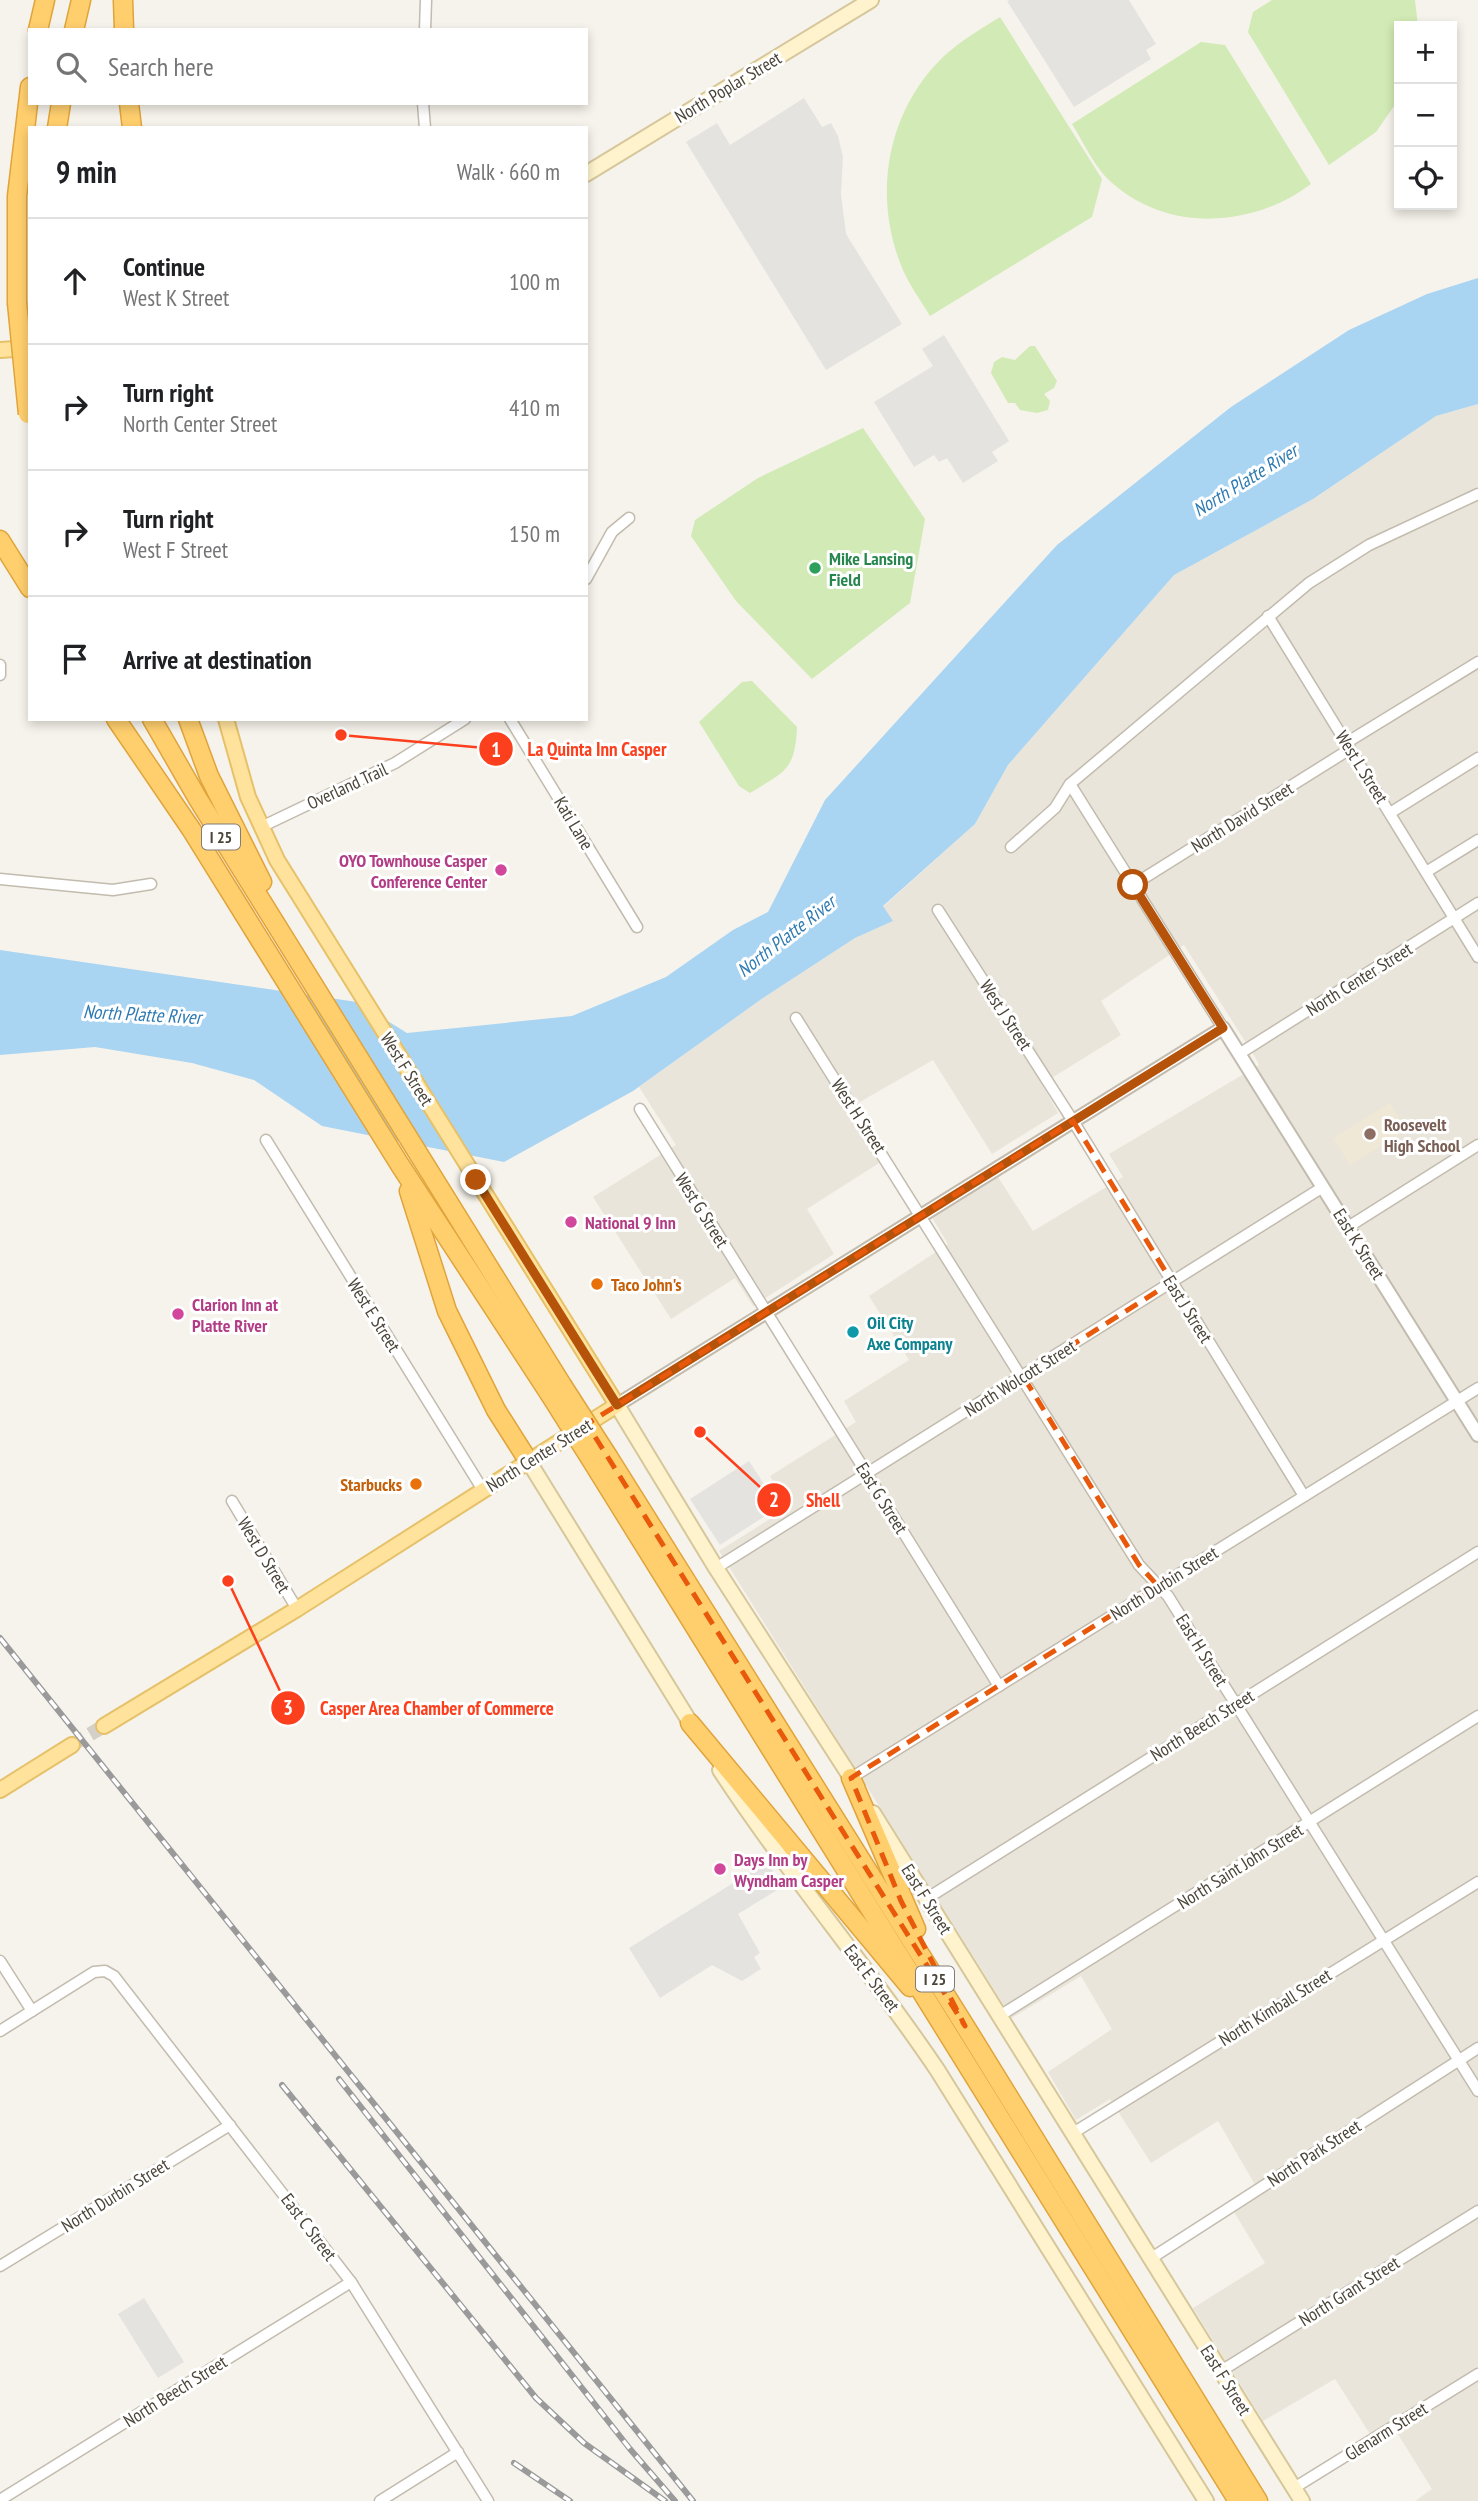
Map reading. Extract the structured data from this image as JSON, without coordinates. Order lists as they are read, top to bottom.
{
  "streets": {
    "highway": ["I 25"],
    "main road": [
      "North Poplar Street",
      "North Center Street",
      "West F Street",
      "East F Street",
      "East E Street"
    ],
    "street": [
      "West L Street",
      "Overland Trail",
      "North David Street",
      "Kati Lane",
      "West J Street",
      "West H Street",
      "West G Street",
      "East K Street",
      "East J Street",
      "West E Street",
      "North Wolcott Street",
      "East G Street",
      "West D Street",
      "North Durbin Street",
      "East H Street",
      "North Beech Street",
      "North Saint John Street",
      "North Kimball Street",
      "North Park Street",
      "East C Street",
      "North Grant Street",
      "Glenarm Street"
    ]
  },
  "crossings": [
    ["West L Street", "North David Street"],
    ["West L Street", "North Center Street"],
    ["Overland Trail", "West F Street"],
    ["North Center Street", "West J Street"],
    ["North Center Street", "West F Street"],
    ["North Center Street", "West H Street"],
    ["North Center Street", "West G Street"],
    ["North Center Street", "East K Street"],
    ["North Center Street", "East J Street"],
    ["North Center Street", "West E Street"],
    ["North Center Street", "East G Street"],
    ["North Center Street", "West D Street"],
    ["North Center Street", "East H Street"],
    ["North Center Street", "East F Street"],
    ["North Center Street", "East E Street"],
    ["West J Street", "East J Street"],
    ["West F Street", "East F Street"],
    ["West H Street", "East H Street"],
    ["West G Street", "East G Street"],
    ["East K Street", "North Wolcott Street"],
    ["East K Street", "North Durbin Street"],
    ["East J Street", "North Wolcott Street"],
    ["East J Street", "North Durbin Street"],
    ["North Wolcott Street", "East G Street"],
    ["North Wolcott Street", "East H Street"],
    ["North Wolcott Street", "East F Street"],
    ["East G Street", "North Durbin Street"],
    ["North Durbin Street", "East H Street"],
    ["North Durbin Street", "East F Street"],
    ["North Durbin Street", "East C Street"],
    ["East H Street", "North Beech Street"],
    ["East H Street", "North Saint John Street"],
    ["East H Street", "North Kimball Street"],
    ["East H Street", "North Park Street"],
    ["North Beech Street", "East F Street"],
    ["North Beech Street", "East C Street"],
    ["North Saint John Street", "East F Street"],
    ["East F Street", "North Kimball Street"],
    ["East F Street", "North Park Street"],
    ["East F Street", "North Grant Street"],
    ["East F Street", "Glenarm Street"]
  ],
  "water": ["North Platte River"],
  "places": [
    "Mike Lansing Field",
    "La Quinta Inn Casper",
    "OYO Townhouse Casper Conference Center",
    "Roosevelt High School",
    "National 9 Inn",
    "Taco John's",
    "Clarion Inn at Platte River",
    "Oil City Axe Company",
    "Shell",
    "Starbucks",
    "Casper Area Chamber of Commerce",
    "Days Inn by Wyndham Casper"
  ],
  "page": {
    "map_buttons": ["+", "−"],
    "search": "Search here",
    "heading": ["9 min", "Walk · 660 m"],
    "list": [
      ["Continue", "West K Street", "100 m"],
      ["Turn right", "North Center Street", "410 m"],
      ["Turn right", "West F Street", "150 m"],
      "Arrive at destination"
    ]
  }
}
